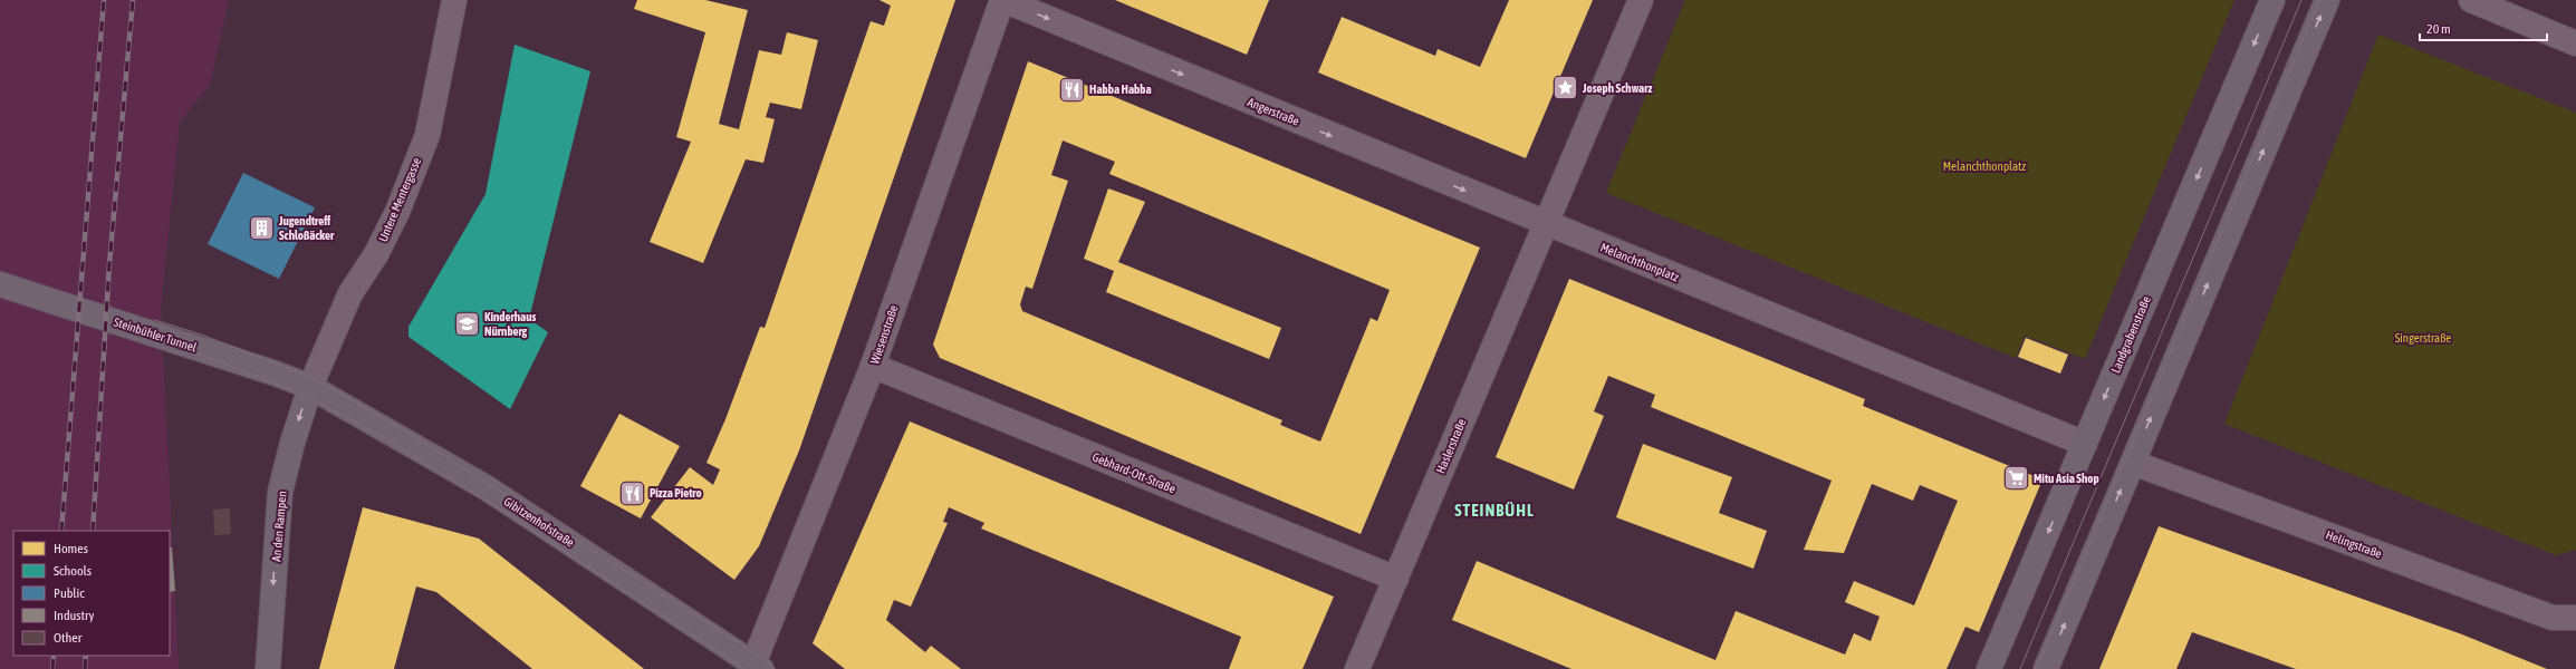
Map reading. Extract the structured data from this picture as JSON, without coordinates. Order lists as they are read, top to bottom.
{
  "streets": {
    "main road": [
      "Steinbühler Tunnel",
      "Landgrabenstraße",
      "Gibitzenhofstraße",
      "An den Rampen"
    ],
    "street": [
      "Angerstraße",
      "Untere Mentergasse",
      "Melanchthonplatz",
      "Wiesenstraße",
      "Haslerstraße",
      "Gebhard-Ott-Straße",
      "Helingstraße"
    ]
  },
  "crossings": [
    ["Angerstraße", "Melanchthonplatz"],
    ["Angerstraße", "Wiesenstraße"],
    ["Angerstraße", "Haslerstraße"],
    ["Untere Mentergasse", "Steinbühler Tunnel"],
    ["Untere Mentergasse", "Gibitzenhofstraße"],
    ["Untere Mentergasse", "An den Rampen"],
    ["Melanchthonplatz", "Landgrabenstraße"],
    ["Melanchthonplatz", "Haslerstraße"],
    ["Steinbühler Tunnel", "Gibitzenhofstraße"],
    ["Steinbühler Tunnel", "An den Rampen"],
    ["Wiesenstraße", "Gebhard-Ott-Straße"],
    ["Wiesenstraße", "Gibitzenhofstraße"],
    ["Haslerstraße", "Gebhard-Ott-Straße"],
    ["Gibitzenhofstraße", "An den Rampen"]
  ],
  "one_way": ["Angerstraße", "An den Rampen"],
  "districts": ["STEINBÜHL"],
  "parks": ["Melanchthonplatz", "Singerstraße"],
  "places": {
    "place": ["Joseph Schwarz"],
    "restaurant": ["Habba Habba", "Pizza Pietro"],
    "building": ["Jugendtreff Schloßäcker"],
    "school or university": ["Kinderhaus Nürnberg"],
    "supermarket": ["Mitu Asia Shop"]
  },
  "legend": [
    "Homes",
    "Schools",
    "Public",
    "Industry",
    "Other"
  ],
  "scale_bar": "20 m"
}
